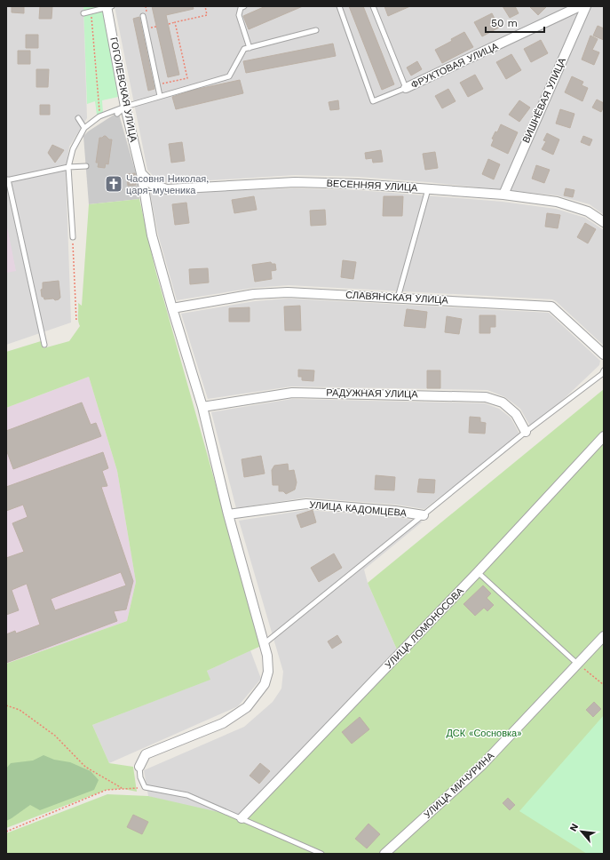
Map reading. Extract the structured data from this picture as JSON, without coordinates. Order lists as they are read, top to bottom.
{
  "streets": {
    "street": [
      "ФРУКТОВАЯ УЛИЦА",
      "ГОГОЛЕВСКАЯ УЛИЦА",
      "ВИШНЁВАЯ УЛИЦА",
      "ВЕСЕННЯЯ УЛИЦА",
      "СЛАВЯНСКАЯ УЛИЦА",
      "РАДУЖНАЯ УЛИЦА",
      "УЛИЦА КАДОМЦЕВА",
      "УЛИЦА ЛОМОНОСОВА",
      "УЛИЦА МИЧУРИНА"
    ]
  },
  "crossings": [
    ["ГОГОЛЕВСКАЯ УЛИЦА", "ВЕСЕННЯЯ УЛИЦА"],
    ["ГОГОЛЕВСКАЯ УЛИЦА", "СЛАВЯНСКАЯ УЛИЦА"],
    ["ГОГОЛЕВСКАЯ УЛИЦА", "РАДУЖНАЯ УЛИЦА"],
    ["ГОГОЛЕВСКАЯ УЛИЦА", "УЛИЦА КАДОМЦЕВА"],
    ["ВИШНЁВАЯ УЛИЦА", "ВЕСЕННЯЯ УЛИЦА"]
  ],
  "parks": ["ДСК «Сосновка»"],
  "places": {
    "church": ["Часовня Николая, царя-мученика"]
  },
  "scale_bar": "50 m",
  "north": "top left"
}
